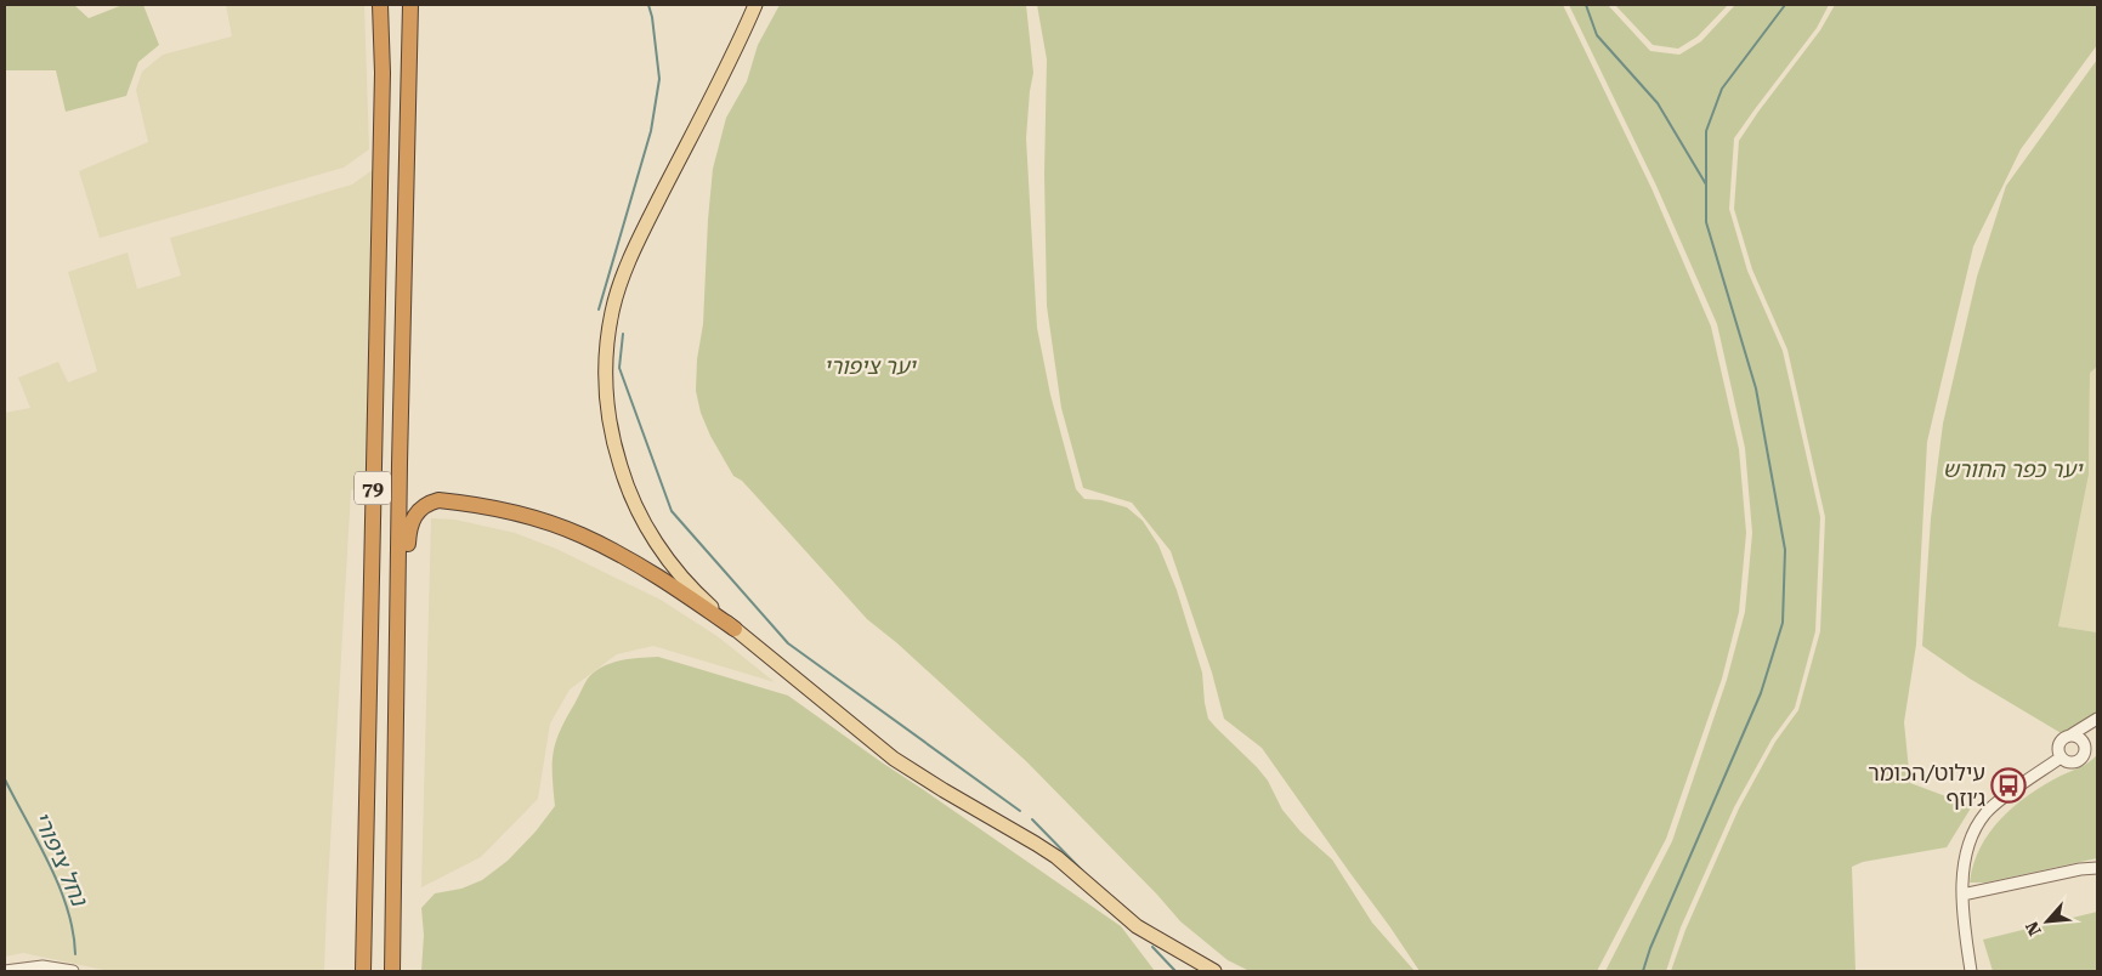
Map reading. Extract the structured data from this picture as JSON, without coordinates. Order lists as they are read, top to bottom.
{
  "streets": {
    "highway": ["79"]
  },
  "water": ["נחל ציפורי"],
  "parks": ["יער ציפורי", "יער כפר החורש"],
  "places": {
    "bus stop": ["עילוט/הכומר ג׳וזף"]
  },
  "north": "bottom left"
}
